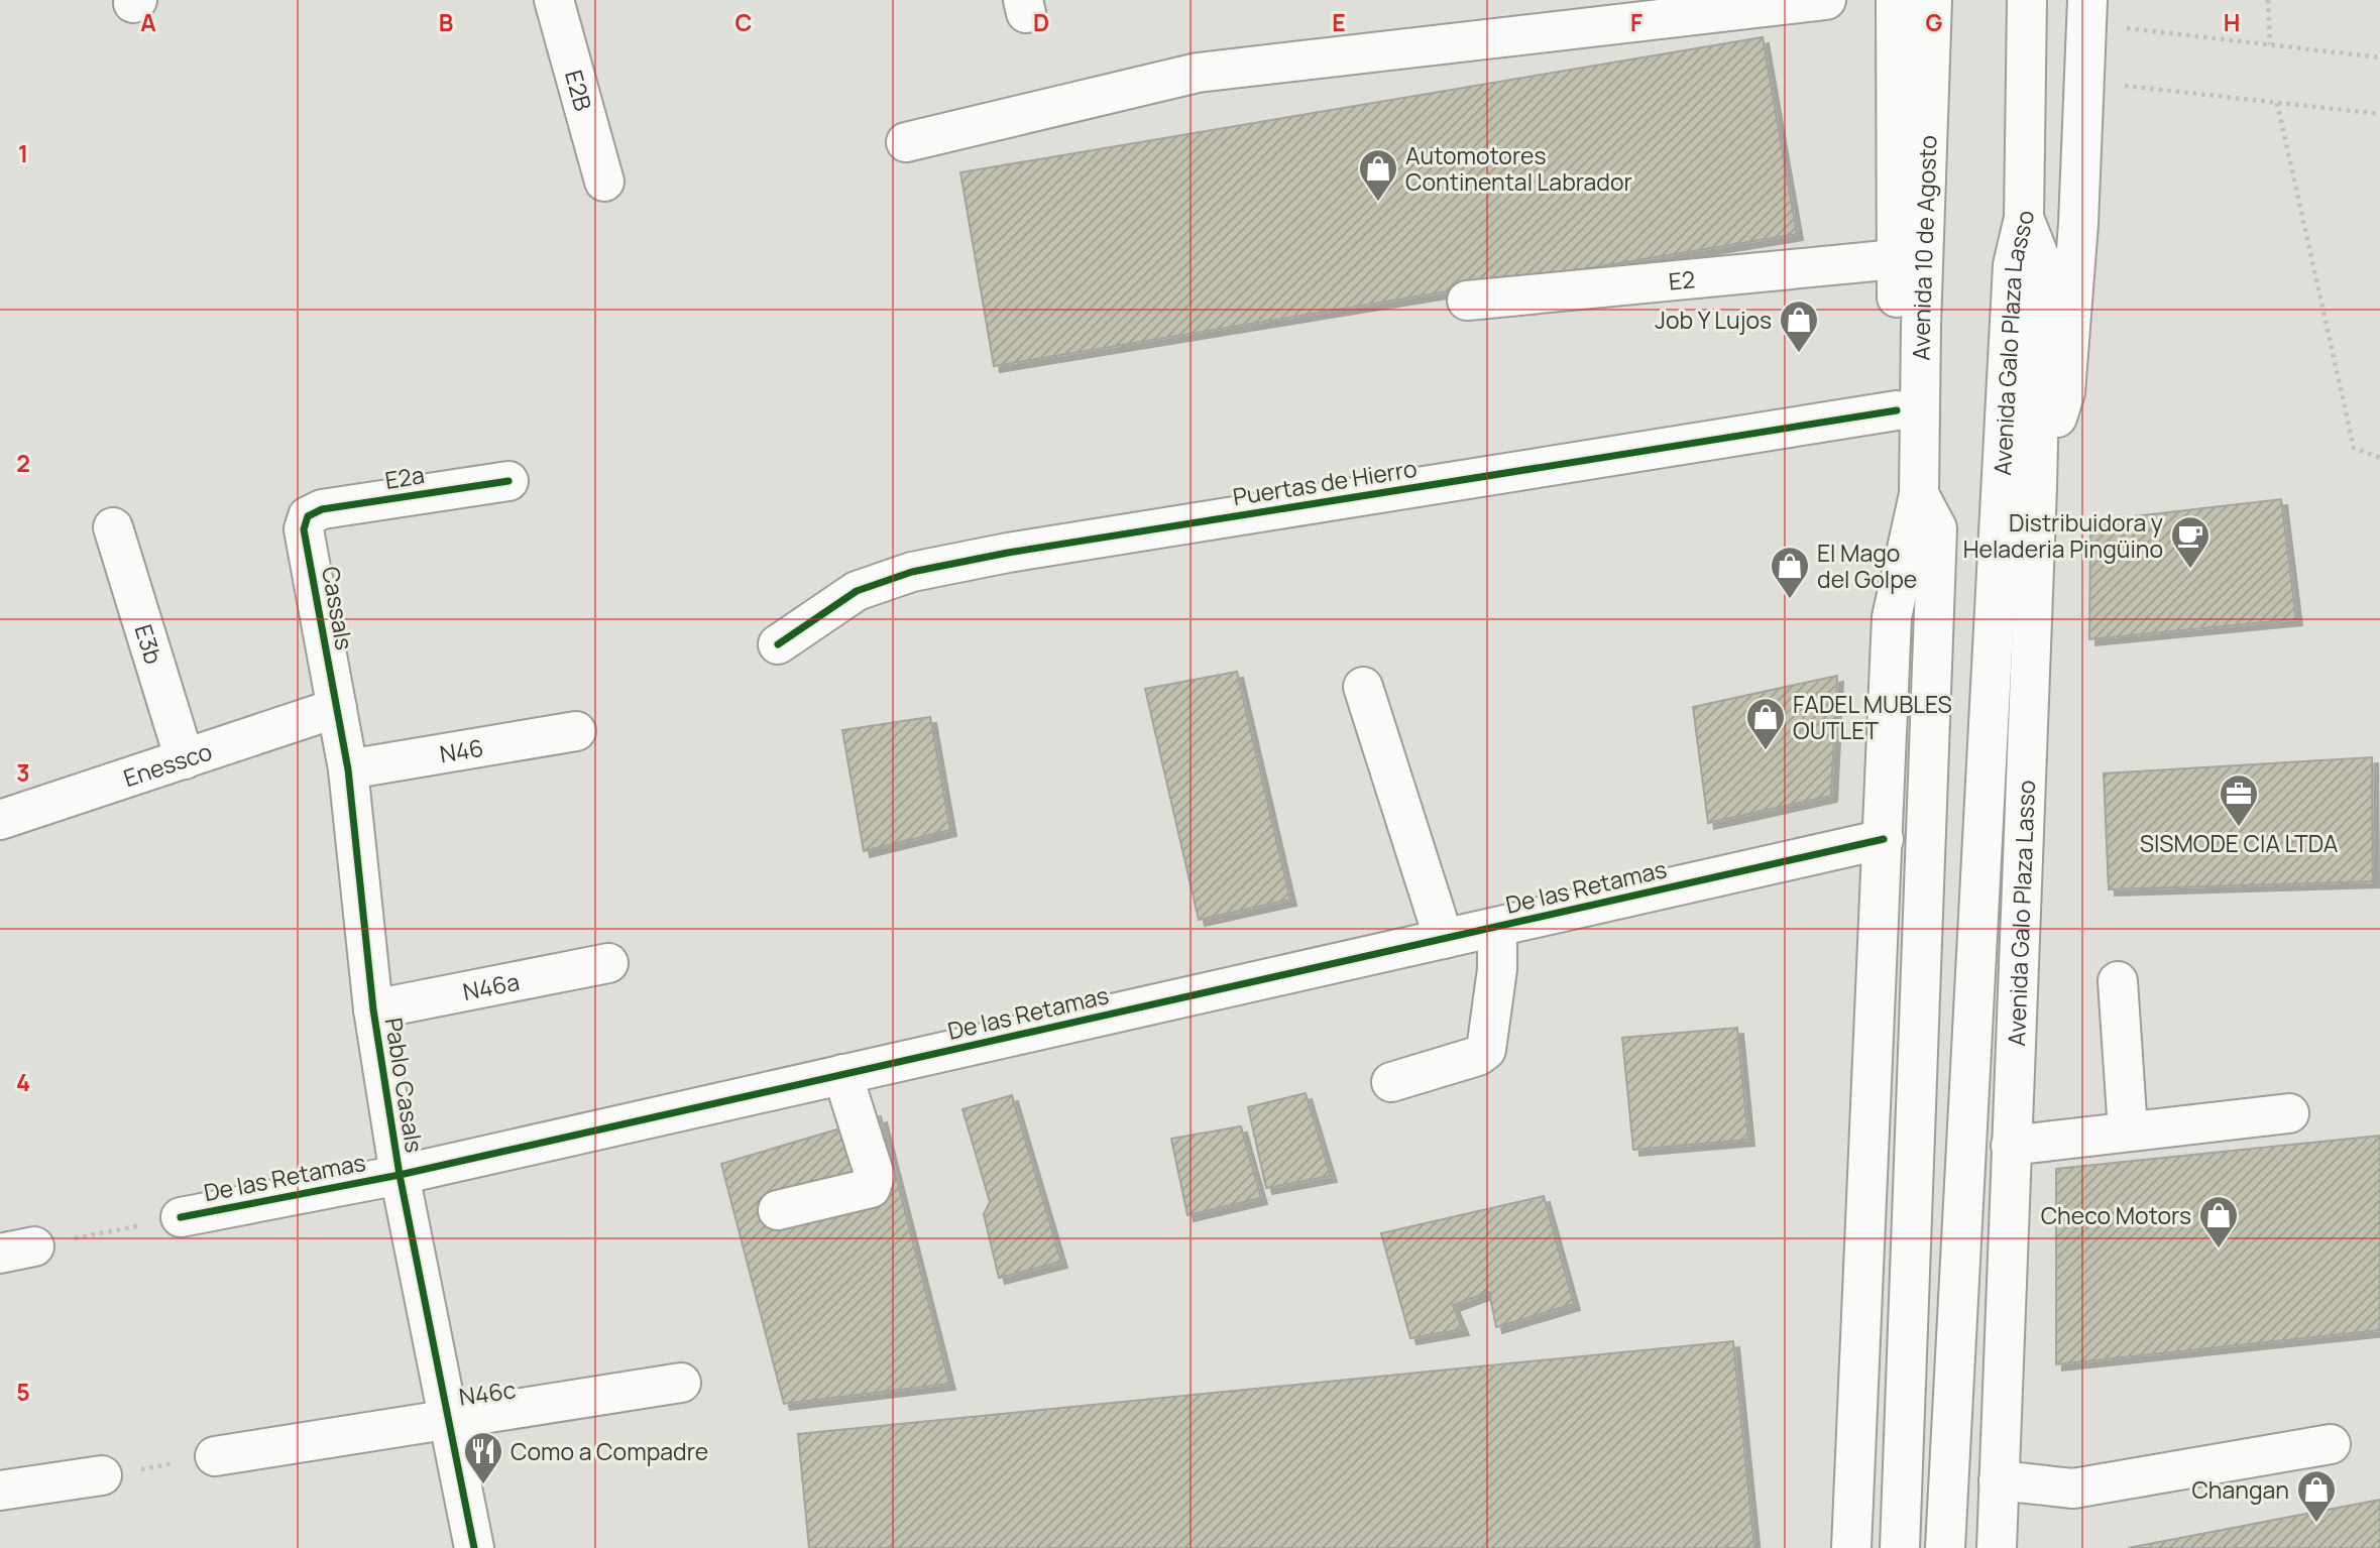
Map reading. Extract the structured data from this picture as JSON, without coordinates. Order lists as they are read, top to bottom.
{
  "streets": {
    "main road": [
      "E2B",
      "Avenida 10 de Agosto",
      "E2",
      "Avenida Galo Plaza Lasso",
      "E2a",
      "Puertas de Hierro",
      "Cassals",
      "E3b",
      "N46",
      "Enessco",
      "De las Retamas",
      "N46a",
      "Pablo Casals",
      "N46c"
    ]
  },
  "crossings": [
    ["E2a", "Cassals"],
    ["Cassals", "Enessco"],
    ["Cassals", "Pablo Casals"],
    ["E3b", "Enessco"],
    ["N46", "Pablo Casals"],
    ["Enessco", "Pablo Casals"],
    ["De las Retamas", "Pablo Casals"],
    ["N46a", "Pablo Casals"],
    ["Pablo Casals", "N46c"]
  ],
  "places": {
    "shop": [
      "Automotores Continental Labrador",
      "Job Y Lujos",
      "El Mago del Golpe",
      "FADEL MUBLES OUTLET",
      "Checo Motors",
      "Changan"
    ],
    "cafe": ["Distribuidora y Heladeria Pingüino"],
    "office": ["SISMODE CIA LTDA"],
    "restaurant": ["Como a Compadre"]
  },
  "grid": {
    "columns": [
      "A",
      "B",
      "C",
      "D",
      "E",
      "F",
      "G",
      "H"
    ],
    "rows": [
      "1",
      "2",
      "3",
      "4",
      "5"
    ]
  }
}
